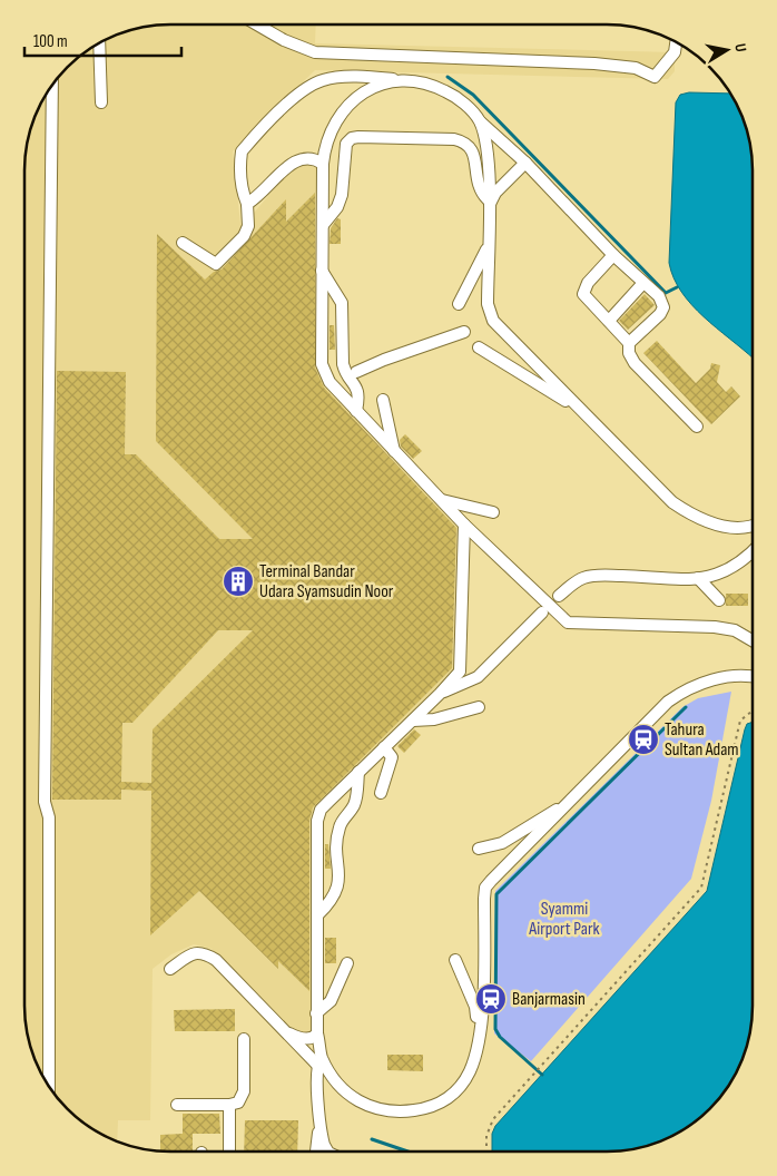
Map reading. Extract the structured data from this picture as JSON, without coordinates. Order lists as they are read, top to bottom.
{
  "parks": ["Syammi Airport Park"],
  "places": {
    "building": ["Terminal Bandar Udara Syamsudin Noor"],
    "station": ["Tahura Sultan Adam", "Banjarmasin"]
  },
  "scale_bar": "100 m",
  "north": "right"
}
